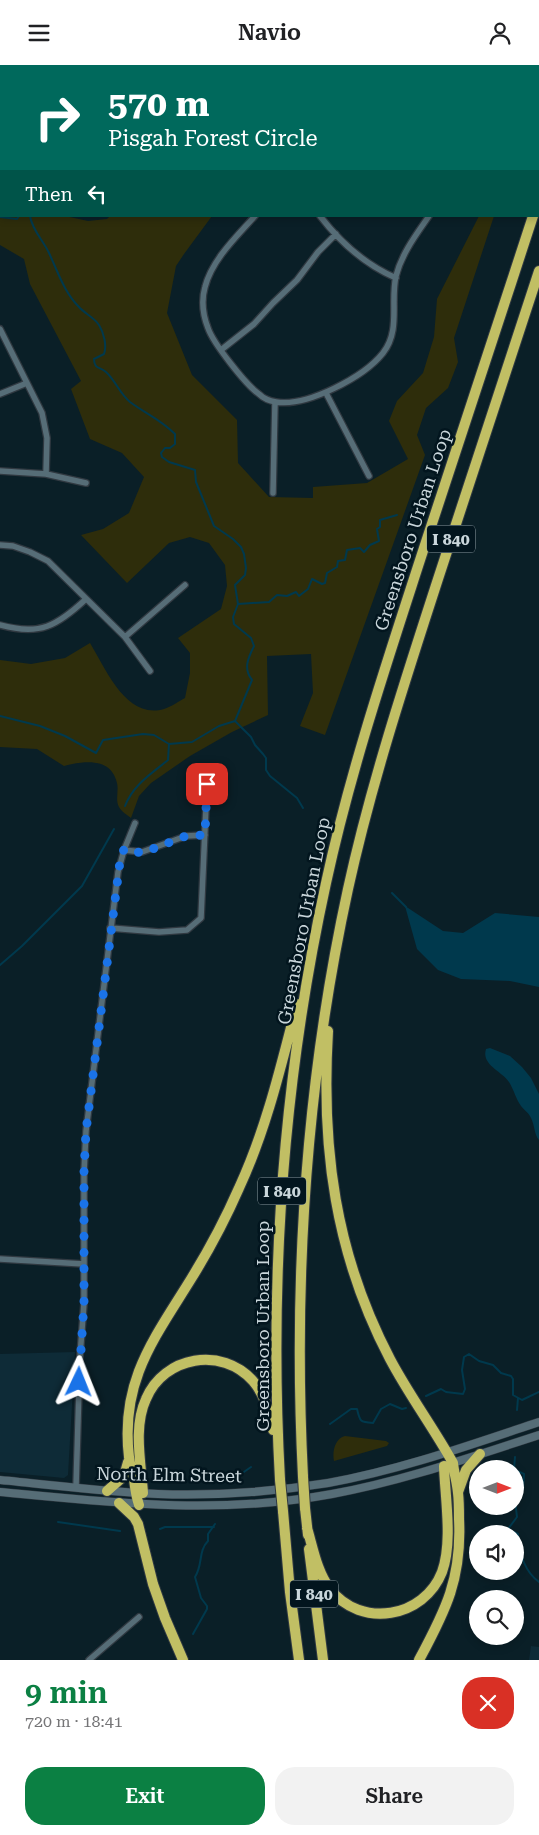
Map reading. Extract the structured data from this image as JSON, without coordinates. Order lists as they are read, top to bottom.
{
  "streets": {
    "highway": ["Greensboro Urban Loop", "I 840"],
    "main road": ["North Elm Street"]
  },
  "north": "right",
  "page": {
    "header": "Navio",
    "turn": ["570 m", "Pisgah Forest Circle"],
    "then": "Then",
    "heading": ["9 min", "720 m · 18:41"],
    "buttons": ["Exit", "Share"]
  }
}
